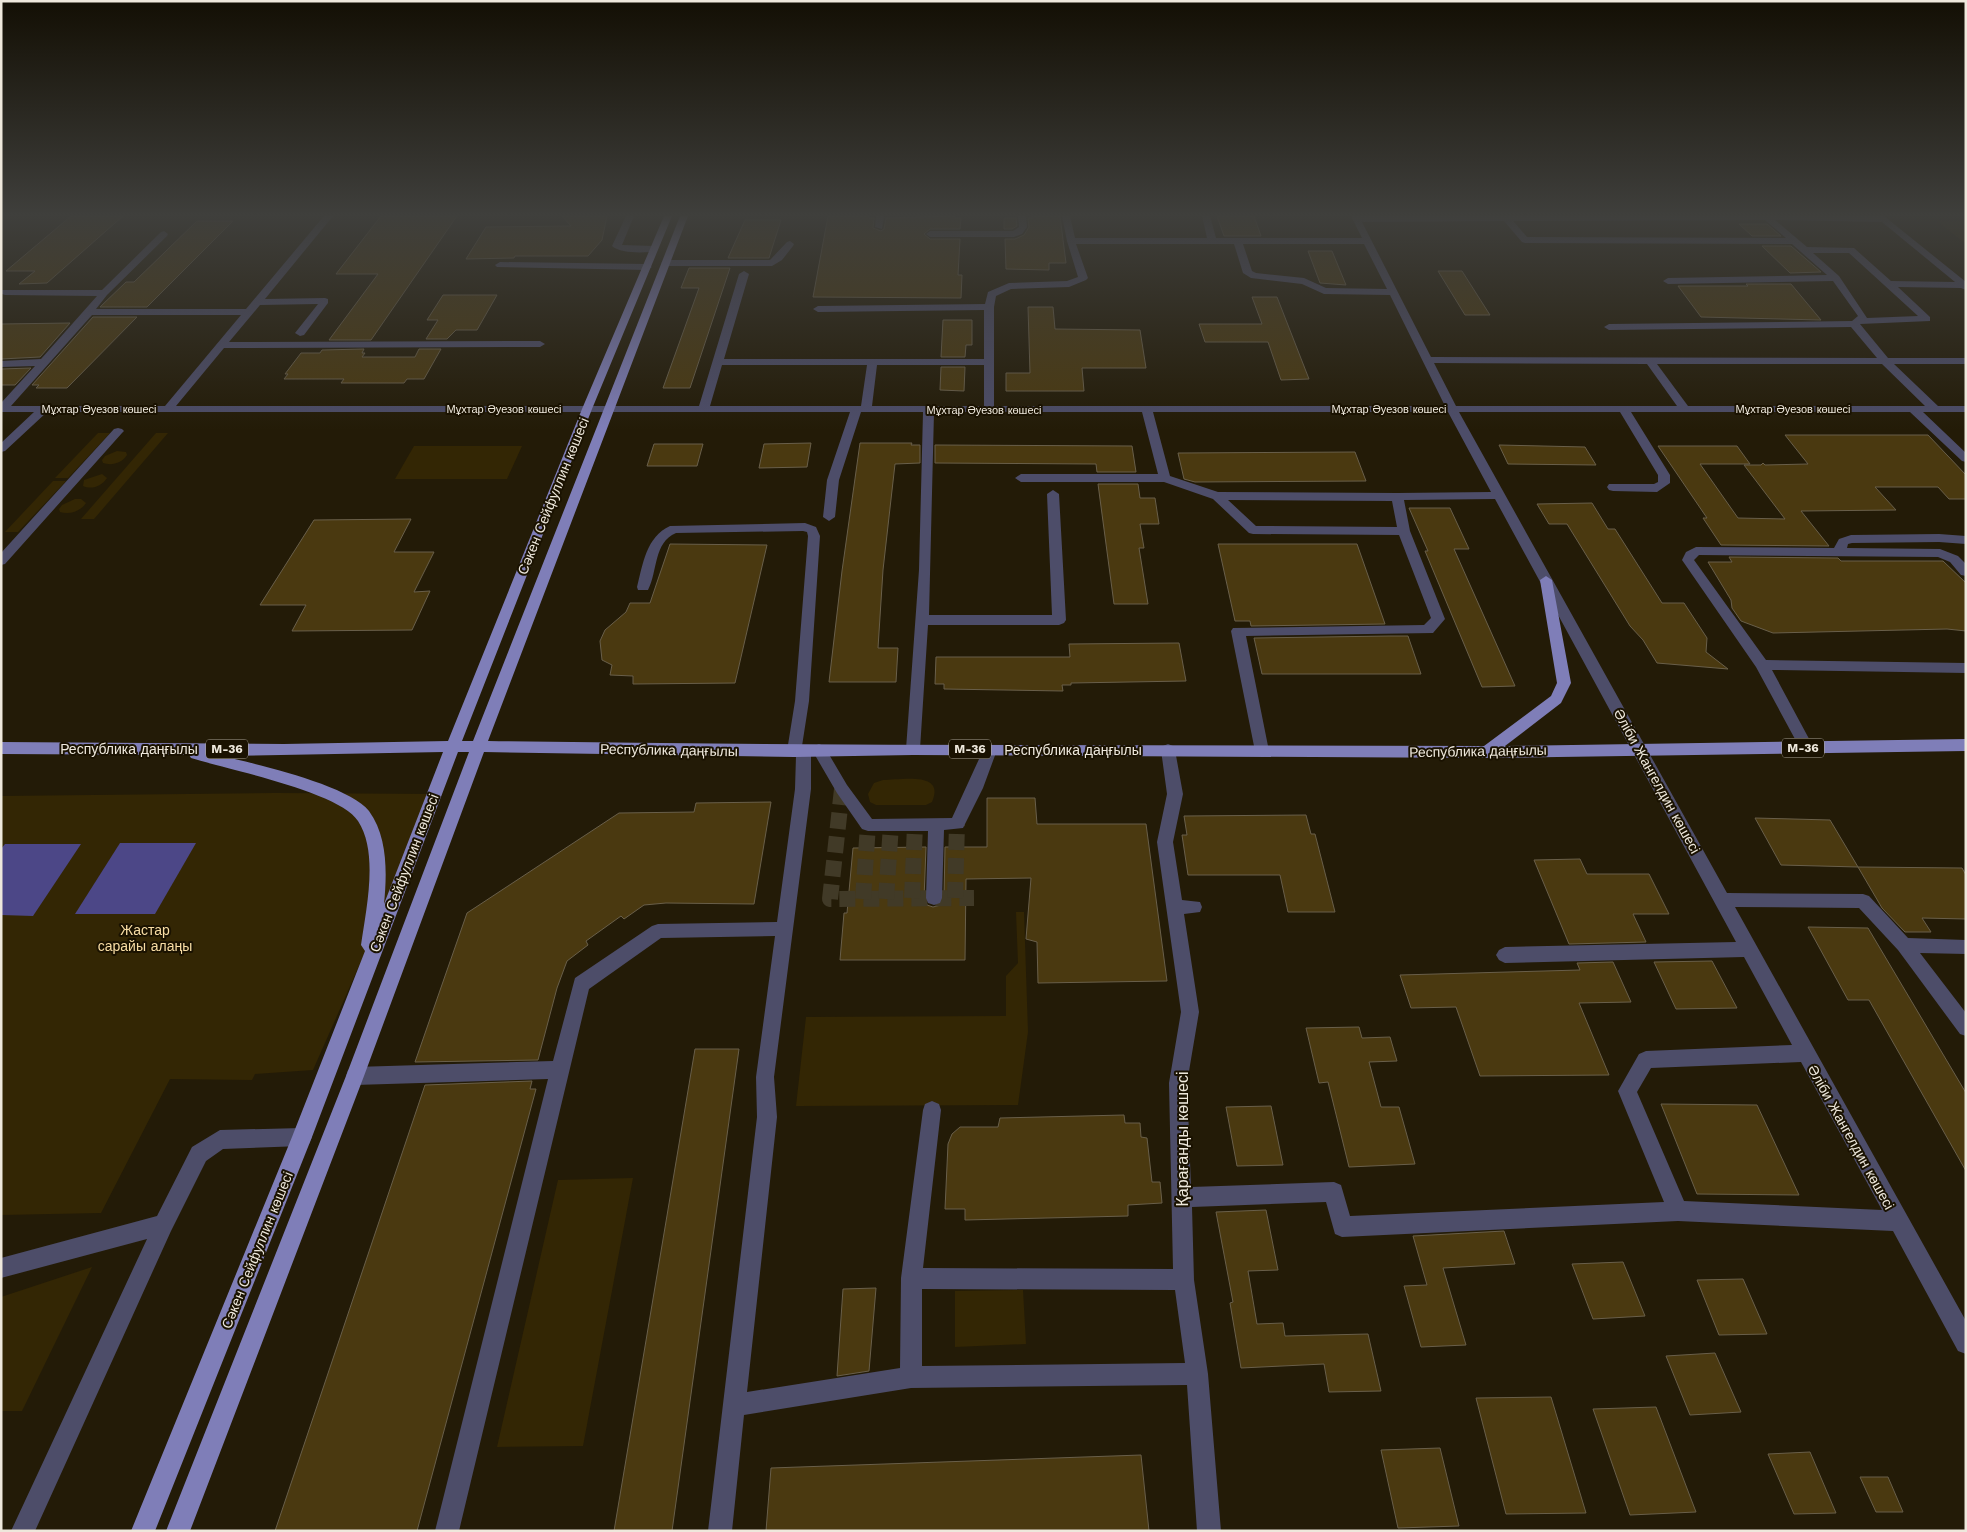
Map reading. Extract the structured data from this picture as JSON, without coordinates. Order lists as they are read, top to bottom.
{
  "streets": {
    "main road": ["Сәкен Сейфуллин көшесі", "M-36", "Республика даңғылы"],
    "street": ["Мұхтар Әуезов көшесі", "Әліби Жангелдин көшесі", "Қарағанды көшесі"]
  },
  "crossings": [
    ["Мұхтар Әуезов көшесі", "Сәкен Сейфуллин көшесі"],
    ["Мұхтар Әуезов көшесі", "Әліби Жангелдин көшесі"],
    ["Сәкен Сейфуллин көшесі", "Республика даңғылы"],
    ["Республика даңғылы", "Әліби Жангелдин көшесі"],
    ["Республика даңғылы", "Қарағанды көшесі"]
  ],
  "parks": ["Жастар сарайы алаңы"]
}
